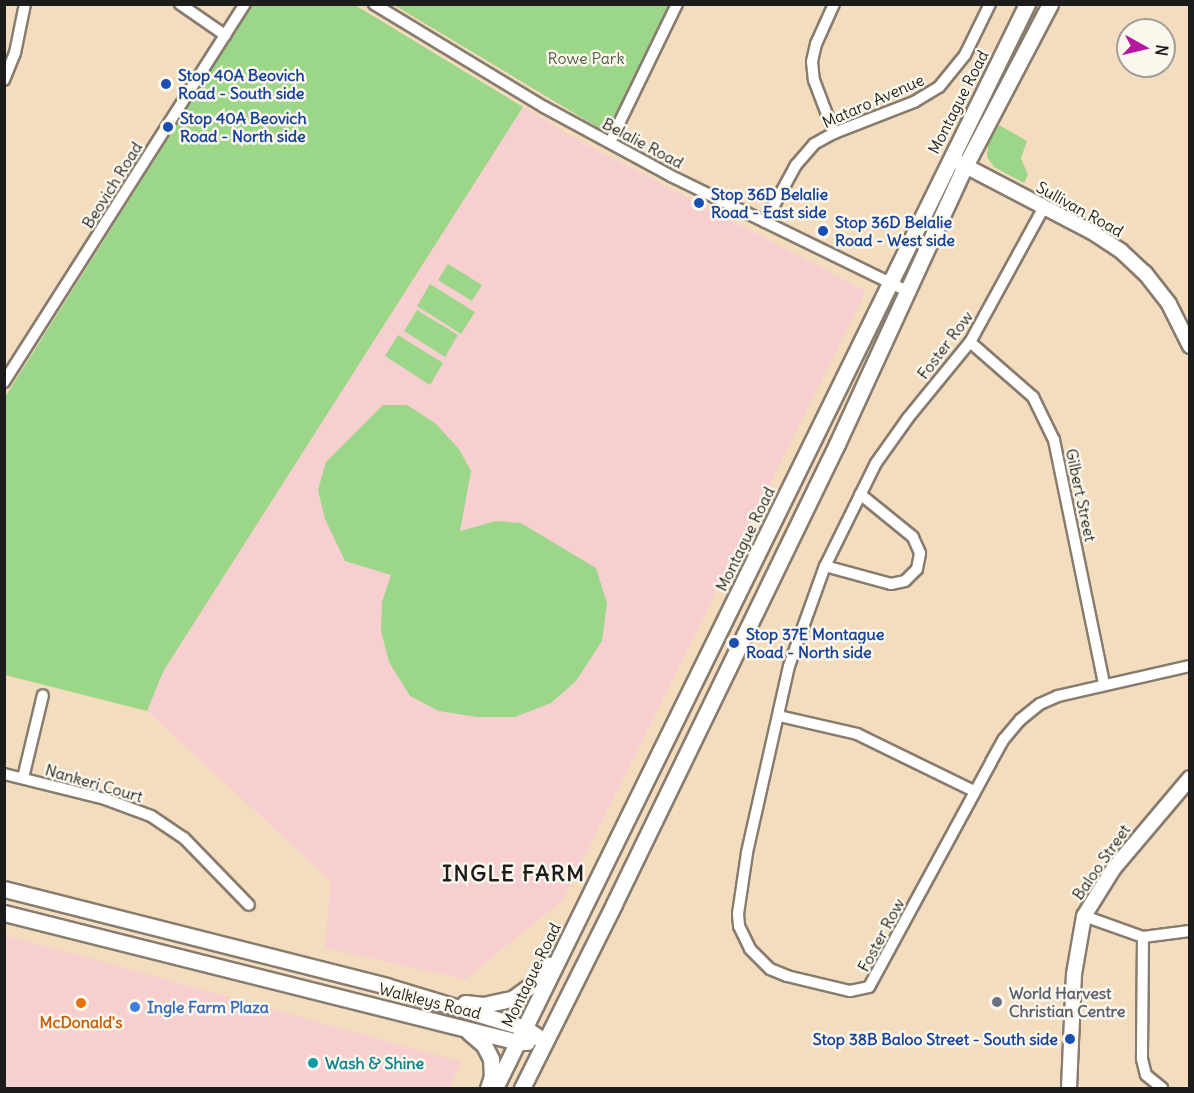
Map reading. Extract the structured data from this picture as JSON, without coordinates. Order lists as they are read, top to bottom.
{
  "streets": {
    "main road": ["Montague Road", "Walkleys Road"],
    "street": [
      "Mataro Avenue",
      "Belalie Road",
      "Beovich Road",
      "Sullivan Road",
      "Foster Row",
      "Gilbert Street",
      "Nankeri Court",
      "Baloo Street"
    ]
  },
  "crossings": [
    ["Mataro Avenue", "Belalie Road"],
    ["Montague Road", "Belalie Road"],
    ["Montague Road", "Sullivan Road"],
    ["Montague Road", "Walkleys Road"],
    ["Sullivan Road", "Foster Row"],
    ["Foster Row", "Gilbert Street"]
  ],
  "districts": ["INGLE FARM"],
  "parks": ["Rowe Park"],
  "places": [
    "Stop 40A Beovich Road - South side",
    "Stop 40A Beovich Road - North side",
    "Stop 36D Belalie Road - East side",
    "Stop 36D Belalie Road - West side",
    "Stop 37E Montague Road - North side",
    "World Harvest Christian Centre",
    "McDonald's",
    "Ingle Farm Plaza",
    "Stop 38B Baloo Street - South side",
    "Wash & Shine"
  ],
  "north": "right"
}
